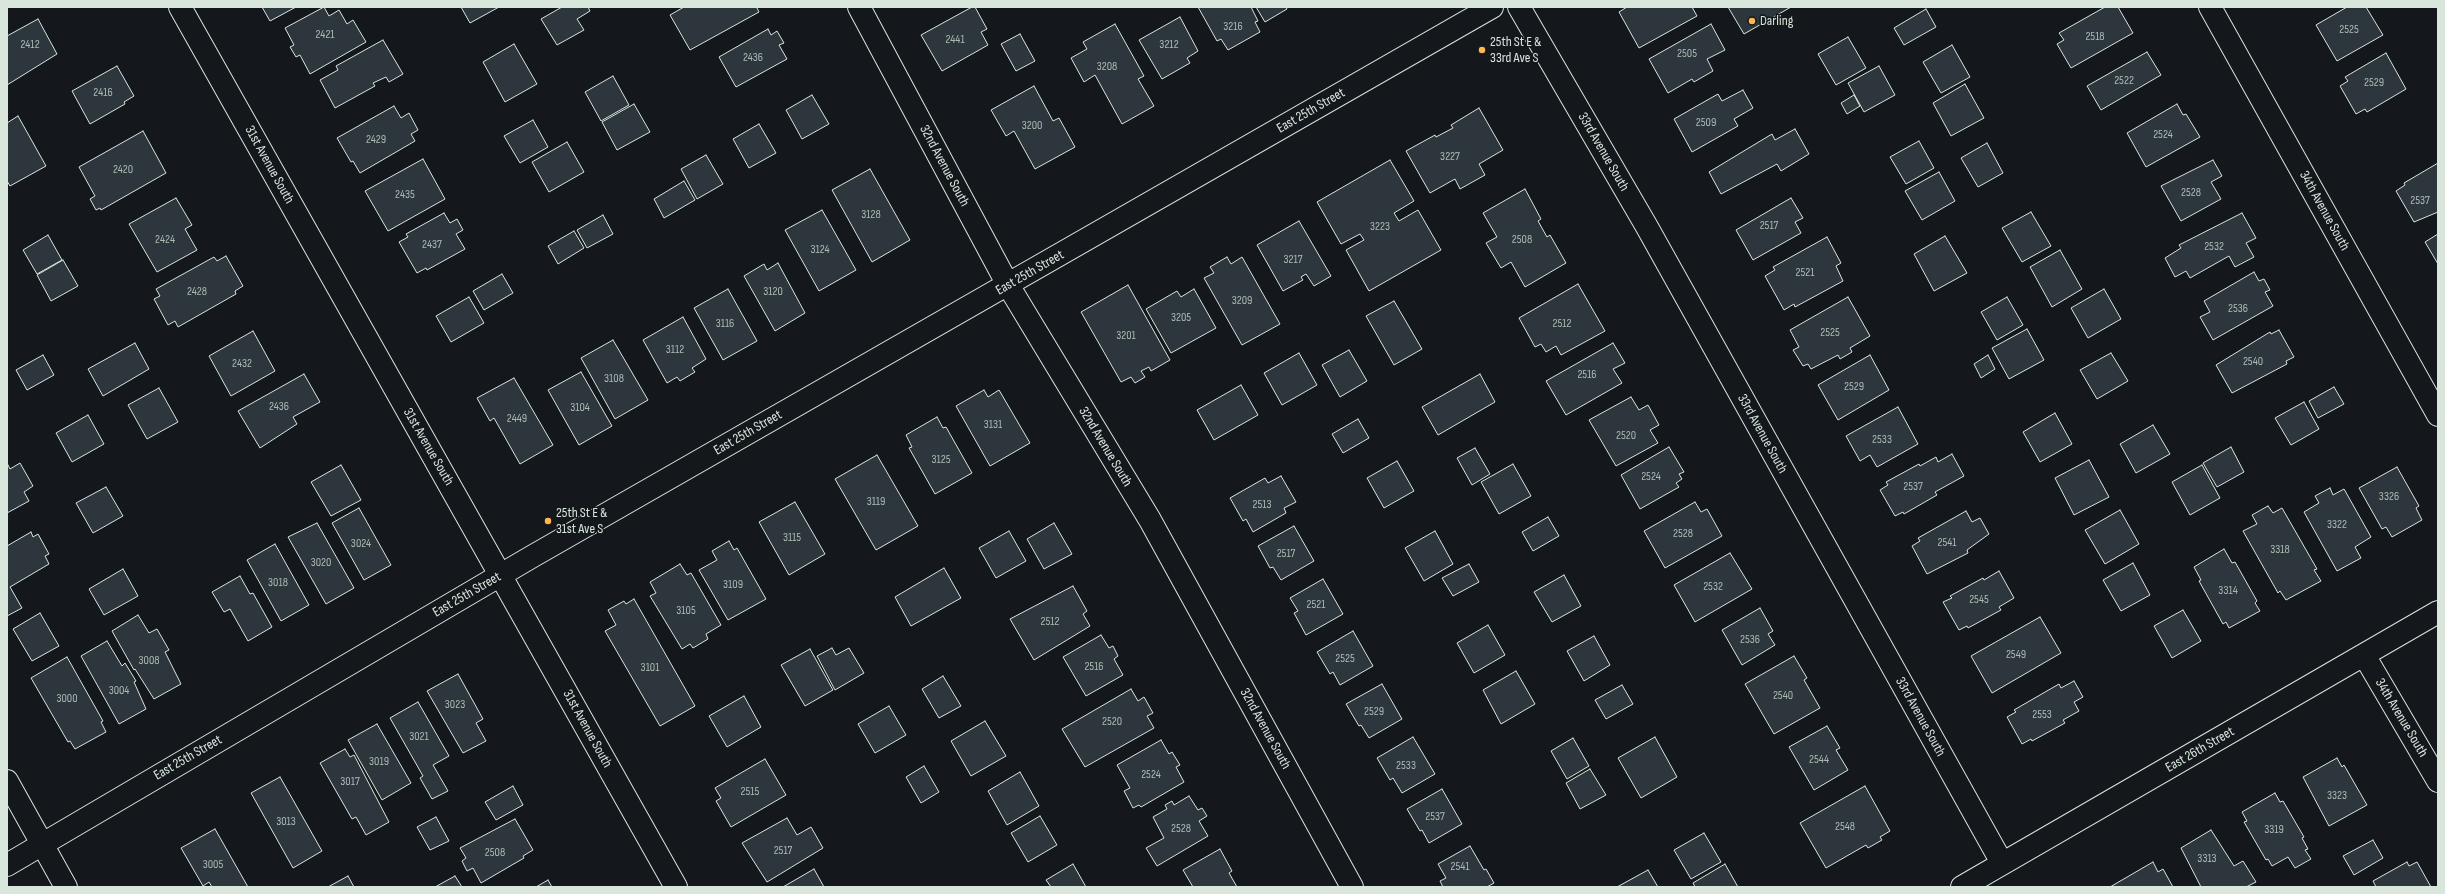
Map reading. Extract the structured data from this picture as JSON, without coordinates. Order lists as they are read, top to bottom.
{
  "streets": {
    "street": [
      "East 25th Street",
      "33rd Avenue South",
      "31st Avenue South",
      "32nd Avenue South",
      "34th Avenue South",
      "East 26th Street"
    ]
  },
  "crossings": [
    ["East 25th Street", "31st Avenue South"],
    ["East 25th Street", "32nd Avenue South"],
    ["33rd Avenue South", "East 26th Street"],
    ["34th Avenue South", "East 26th Street"]
  ],
  "places": ["Darling", "25th St E & 33rd Ave S", "25th St E & 31st Ave S"],
  "house_numbers": [
    "3216",
    "2525",
    "2421",
    "2518",
    "2441",
    "2412",
    "3212",
    "2505",
    "2436",
    "3208",
    "2522",
    "2529",
    "2416",
    "2509",
    "3200",
    "2524",
    "2429",
    "3227",
    "2420",
    "2528",
    "2435",
    "2537",
    "3128",
    "2517",
    "3223",
    "2424",
    "2508",
    "2437",
    "2532",
    "3124",
    "3217",
    "2521",
    "2428",
    "3120",
    "3209",
    "2536",
    "3205",
    "3116",
    "2512",
    "2525",
    "3201",
    "3112",
    "2540",
    "2432",
    "2516",
    "3108",
    "2529",
    "2436",
    "3104",
    "2449",
    "3131",
    "2520",
    "2533",
    "3125",
    "2524",
    "2537",
    "3326",
    "3119",
    "2513",
    "3322",
    "2528",
    "3115",
    "2541",
    "3024",
    "3318",
    "2517",
    "3020",
    "3018",
    "3109",
    "2532",
    "3314",
    "2545",
    "2521",
    "3105",
    "2512",
    "2536",
    "2549",
    "2525",
    "3008",
    "2516",
    "3101",
    "3004",
    "2540",
    "3000",
    "3023",
    "2529",
    "2553",
    "2520",
    "3021",
    "2544",
    "3019",
    "2533",
    "2524",
    "3017",
    "2515",
    "3323",
    "2537",
    "3013",
    "2548",
    "2528",
    "3319",
    "2517",
    "2508",
    "3313",
    "3005",
    "2541"
  ]
}
